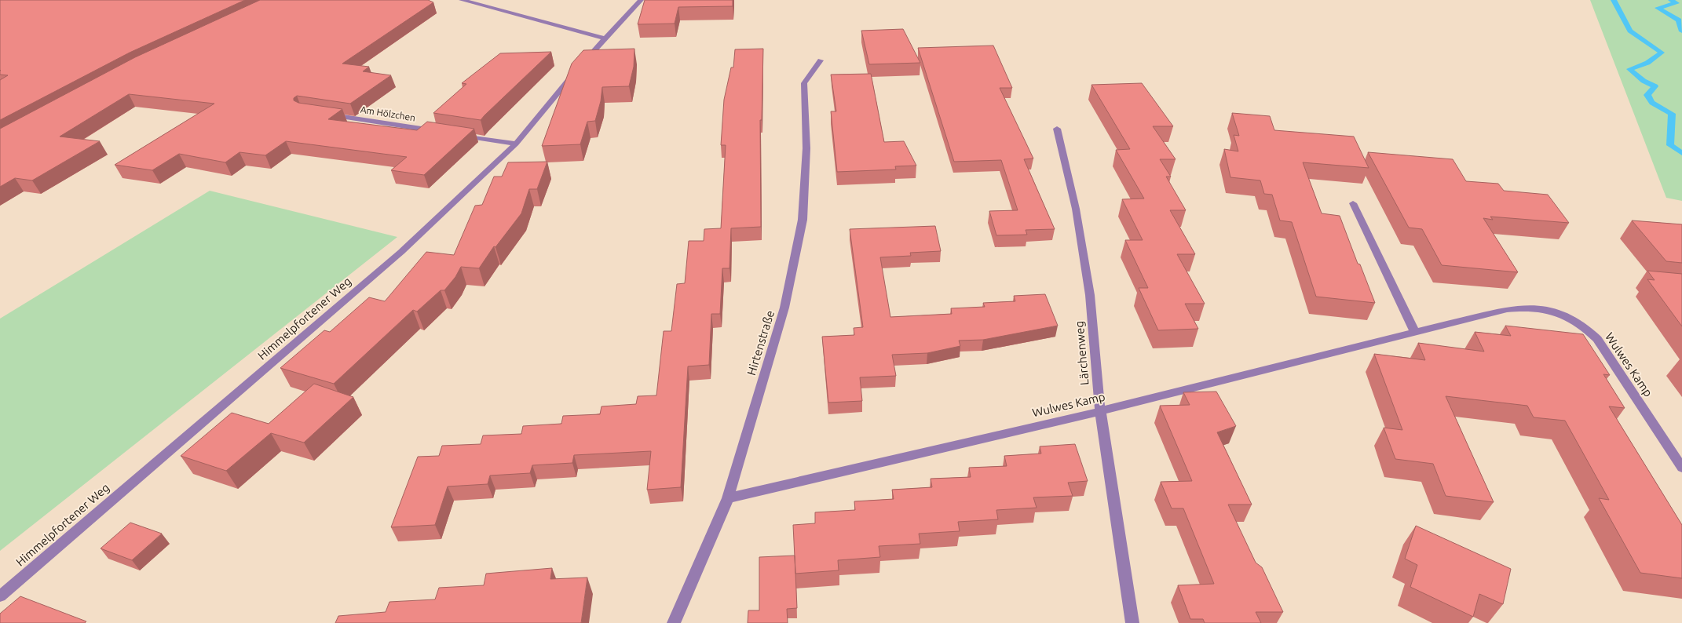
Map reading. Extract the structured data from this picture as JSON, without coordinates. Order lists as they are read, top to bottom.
{
  "streets": {
    "street": [
      "Am Hölzchen",
      "Himmelpfortener Weg",
      "Hirtenstraße",
      "Lärchenweg",
      "Wulwes Kamp"
    ]
  },
  "crossings": [
    ["Hirtenstraße", "Wulwes Kamp"],
    ["Lärchenweg", "Wulwes Kamp"]
  ]
}
